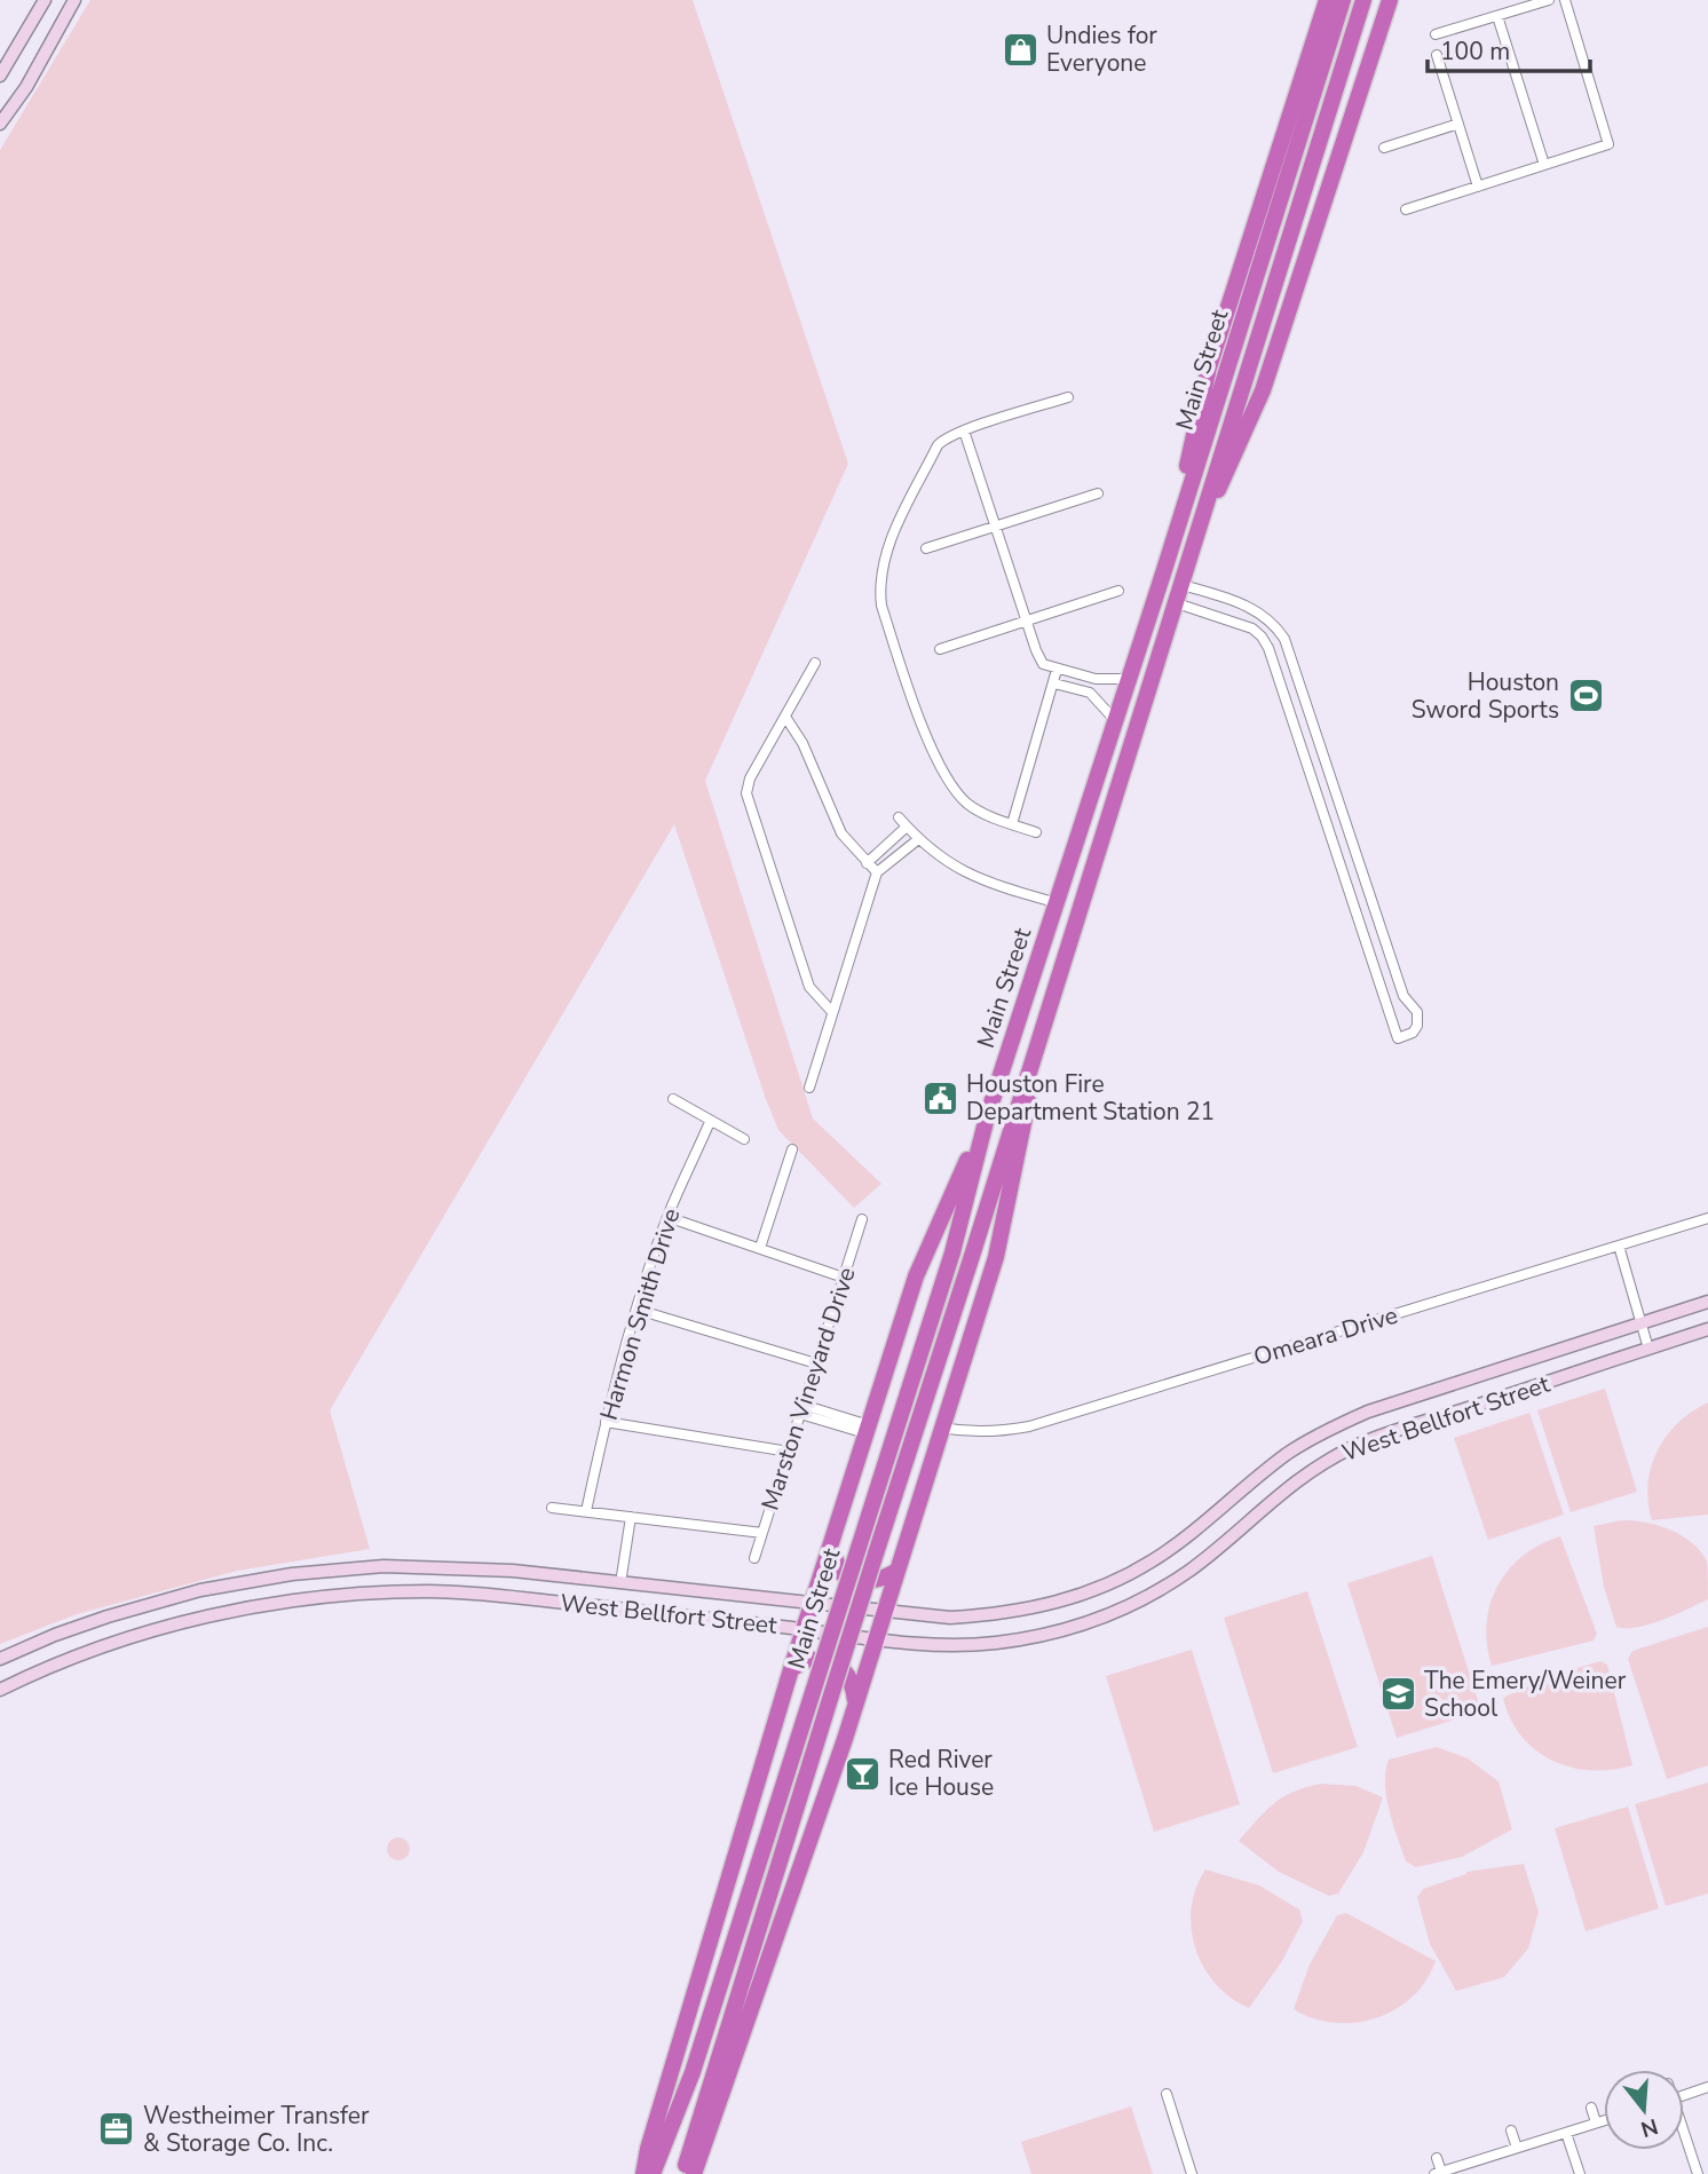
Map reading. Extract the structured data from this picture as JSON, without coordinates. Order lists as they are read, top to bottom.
{
  "streets": {
    "highway": ["Main Street"],
    "main road": ["West Bellfort Street"],
    "street": ["Harmon Smith Drive", "Omeara Drive", "Marston Vineyard Drive"]
  },
  "places": {
    "shop": ["Undies for Everyone"],
    "sports": ["Houston Sword Sports"],
    "public building": ["Houston Fire Department Station 21"],
    "school or university": ["The Emery/Weiner School"],
    "bar": ["Red River Ice House"],
    "office": ["Westheimer Transfer & Storage Co. Inc."]
  },
  "scale_bar": "100 m",
  "north": "bottom"
}
